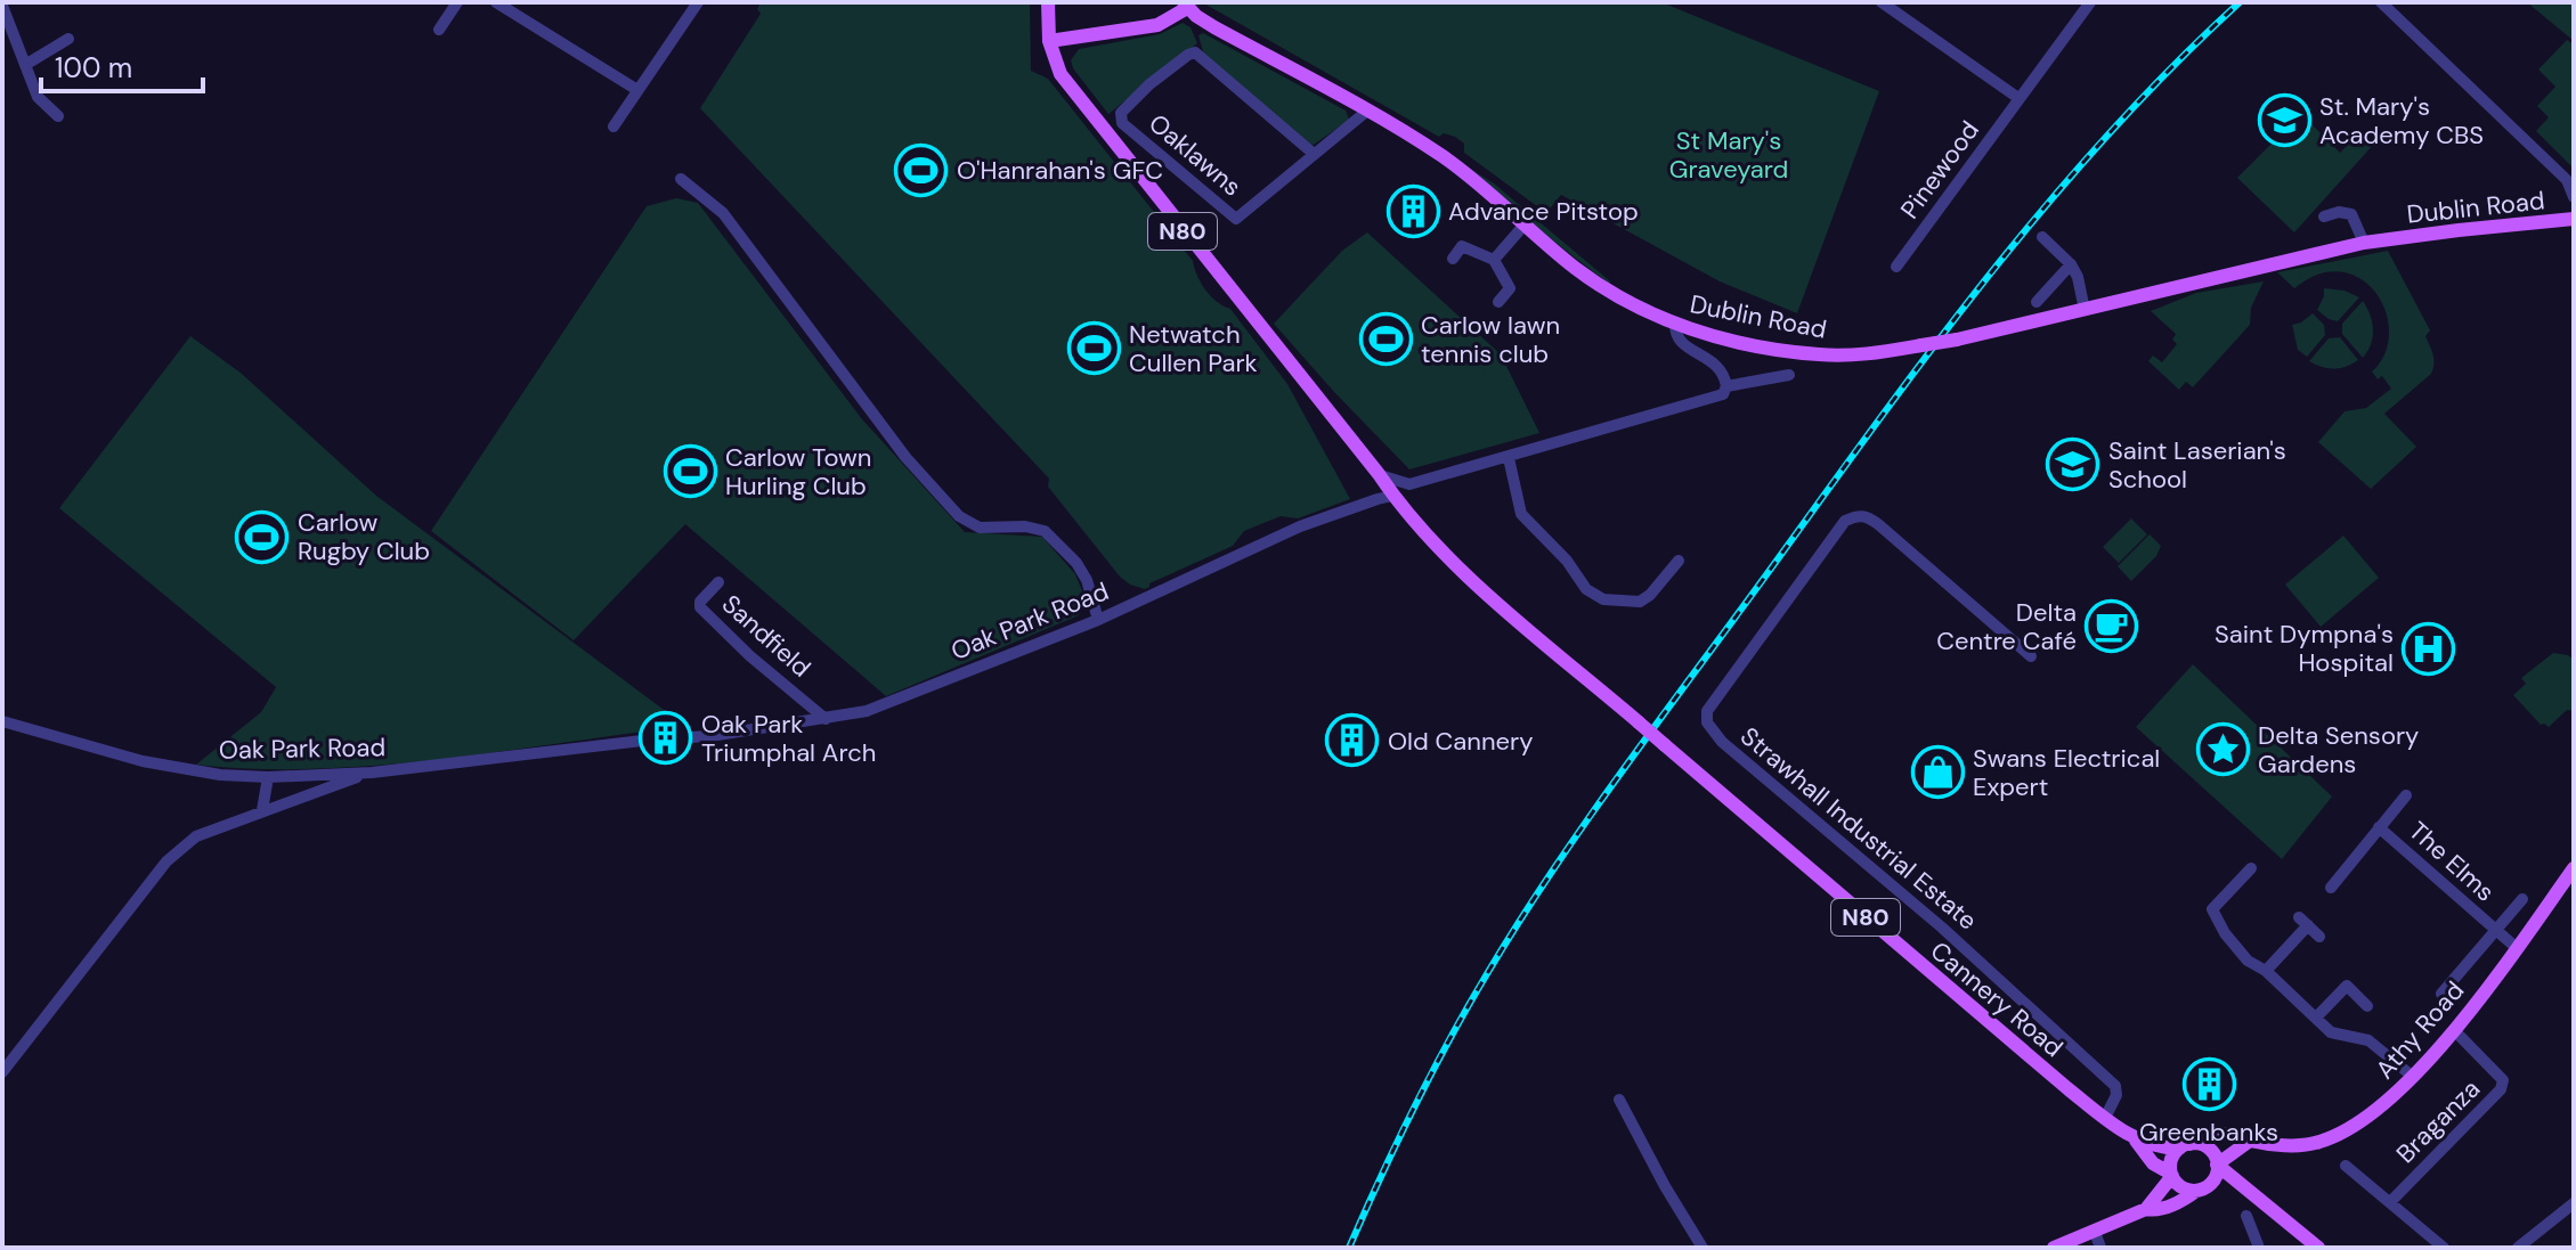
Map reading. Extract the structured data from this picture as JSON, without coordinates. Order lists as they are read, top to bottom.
{
  "streets": {
    "main road": [
      "Dublin Road",
      "N80",
      "Cannery Road",
      "Athy Road"
    ],
    "street": [
      "Oaklawns",
      "Pinewood",
      "Oak Park Road",
      "Sandfield",
      "Strawhall Industrial Estate",
      "The Elms",
      "Braganza"
    ]
  },
  "crossings": [
    ["Oaklawns", "Dublin Road"],
    ["N80", "Oak Park Road"],
    ["N80", "Cannery Road"],
    ["N80", "Athy Road"],
    ["Oak Park Road", "Sandfield"],
    ["Oak Park Road", "Cannery Road"],
    ["Strawhall Industrial Estate", "Cannery Road"],
    ["The Elms", "Athy Road"],
    ["Cannery Road", "Athy Road"],
    ["Athy Road", "Braganza"]
  ],
  "parks": ["St Mary's Graveyard"],
  "places": {
    "school or university": ["St. Mary's Academy CBS", "Saint Laserian's School"],
    "sports": [
      "O'Hanrahan's GFC",
      "Carlow lawn tennis club",
      "Netwatch Cullen Park",
      "Carlow Town Hurling Club",
      "Carlow Rugby Club"
    ],
    "building": [
      "Advance Pitstop",
      "Oak Park Triumphal Arch",
      "Old Cannery",
      "Greenbanks"
    ],
    "cafe": ["Delta Centre Café"],
    "hospital": ["Saint Dympna's Hospital"],
    "place": ["Delta Sensory Gardens"],
    "shop": ["Swans Electrical Expert"]
  },
  "scale_bar": "100 m"
}
